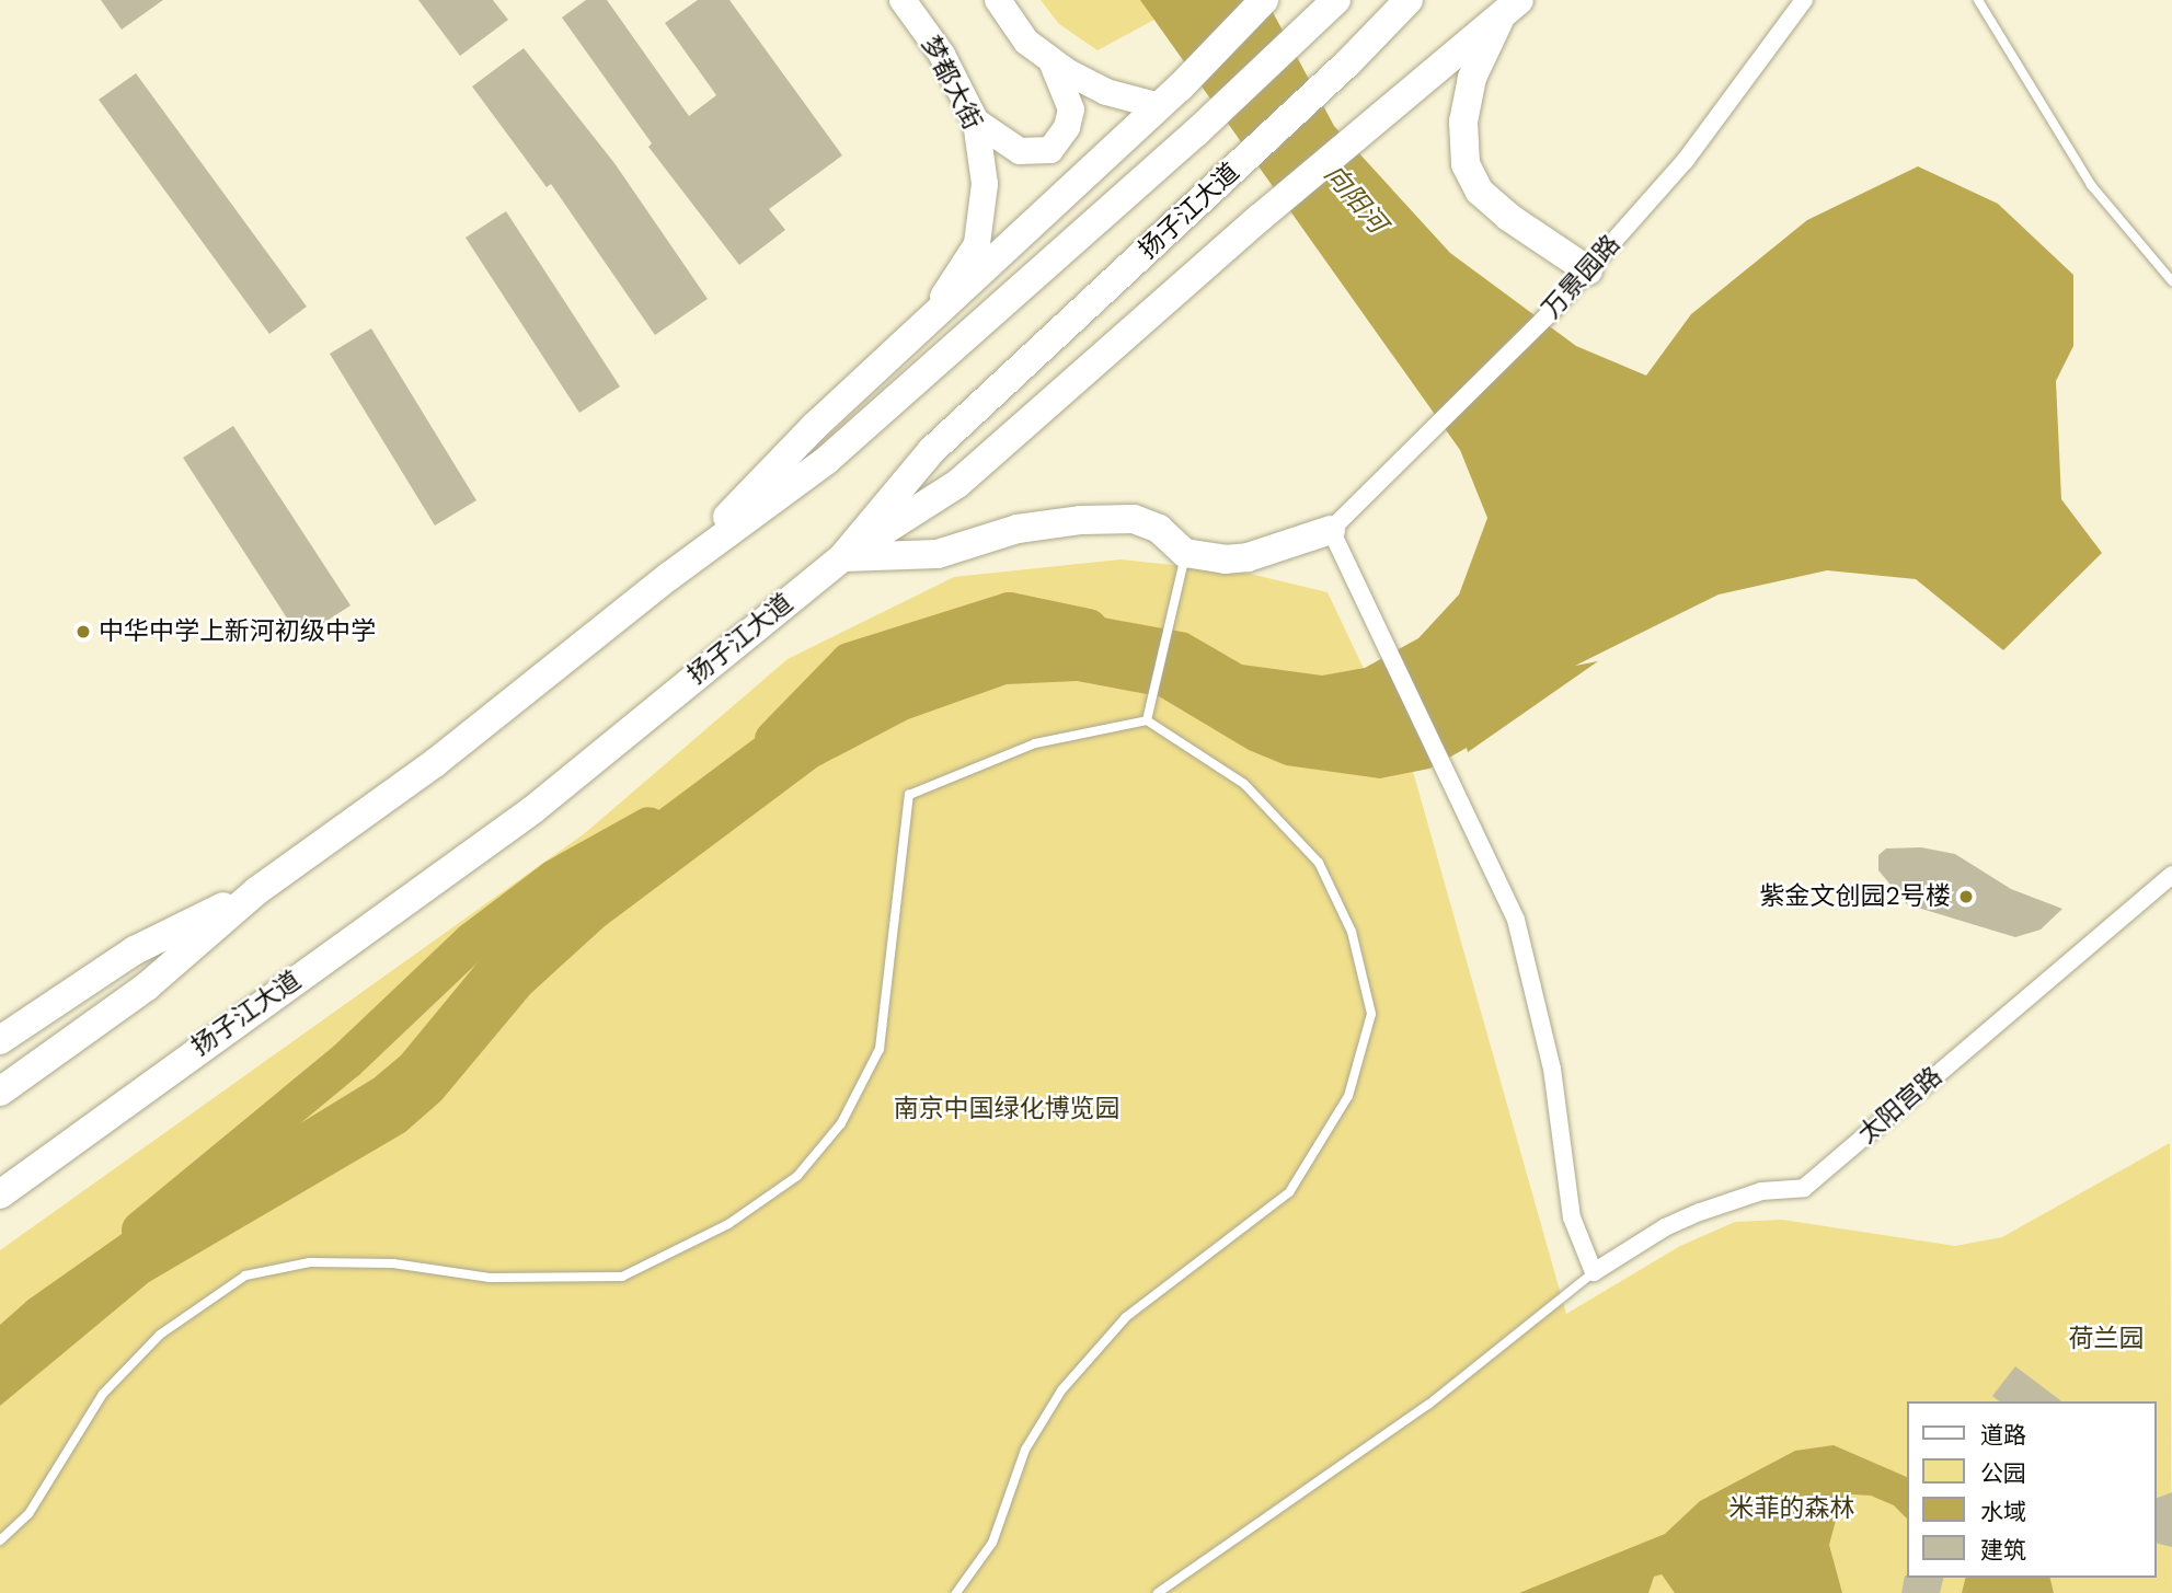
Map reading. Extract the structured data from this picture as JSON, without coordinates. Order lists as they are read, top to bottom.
{
  "streets": {
    "highway": ["扬子江大道"],
    "main road": ["梦都大街"],
    "street": ["万景园路", "太阳宫路"]
  },
  "water": ["向阳河"],
  "parks": ["南京中国绿化博览园", "荷兰园", "米菲的森林"],
  "places": ["中华中学上新河初级中学", "紫金文创园2号楼"],
  "legend": [
    "道路",
    "公园",
    "水域",
    "建筑"
  ]
}
